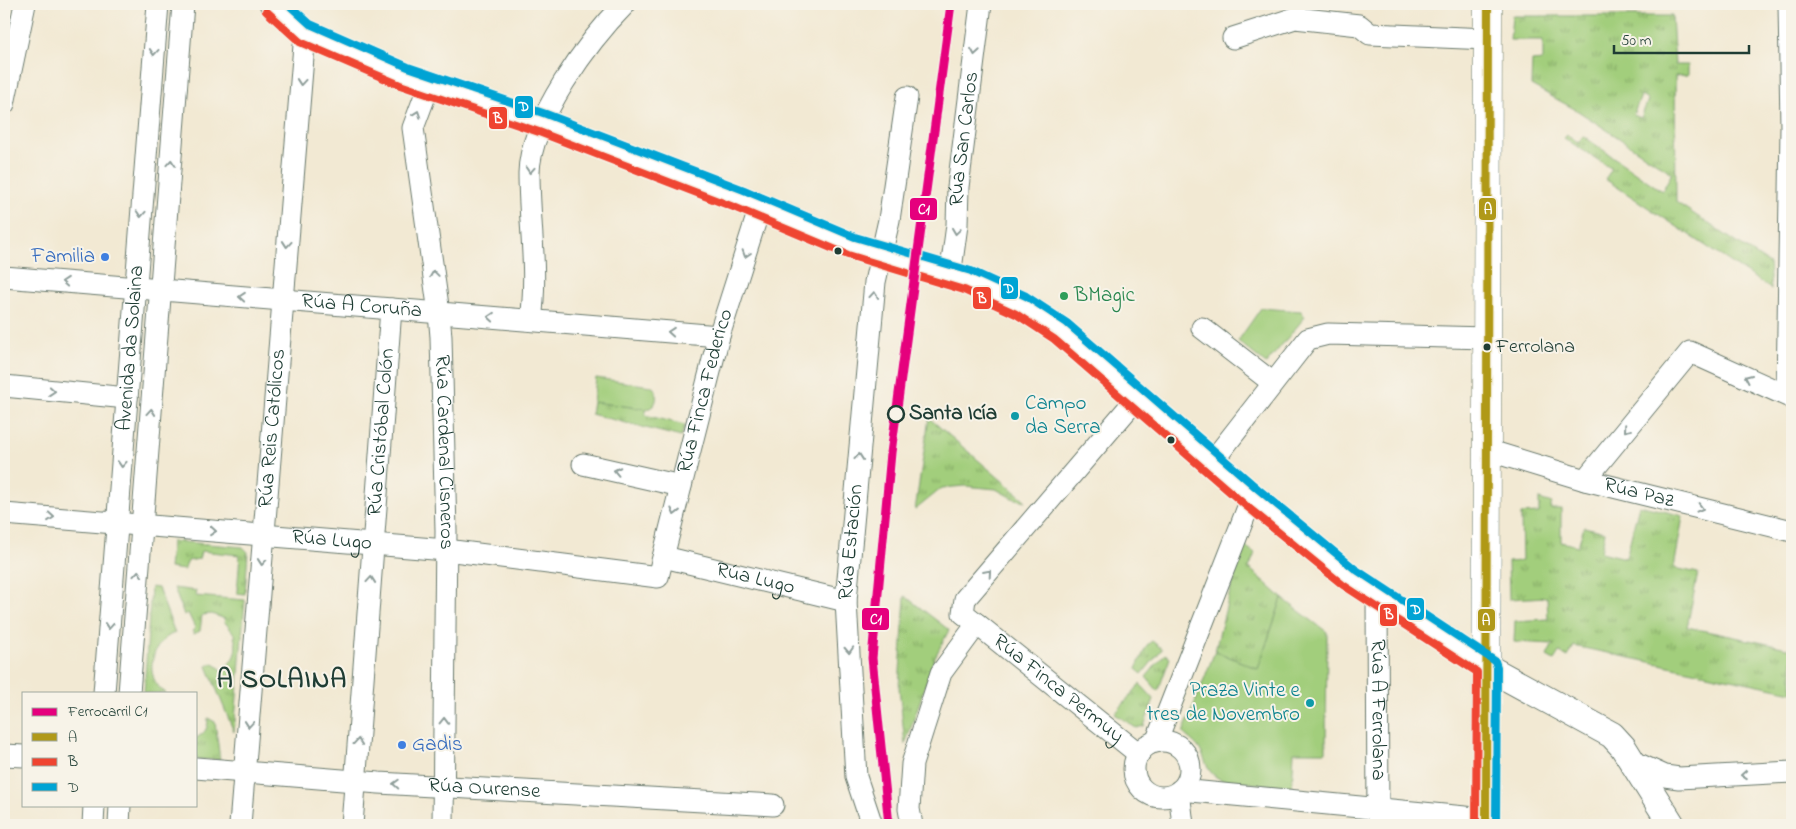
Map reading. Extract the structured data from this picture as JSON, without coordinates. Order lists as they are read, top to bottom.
{
  "streets": {
    "street": [
      "Rúa San Carlos",
      "Rúa A Coruña",
      "Avenida da Solaina",
      "Rúa Finca Federico",
      "Rúa Reis Católicos",
      "Rúa Cristóbal Colón",
      "Rúa Cardenal Cisneros",
      "Rúa Paz",
      "Rúa Lugo",
      "Rúa Estación",
      "Rúa Finca Permuy",
      "Rúa A Ferrolana",
      "Rúa Ourense"
    ]
  },
  "crossings": [
    ["Rúa A Coruña", "Avenida da Solaina"],
    ["Rúa A Coruña", "Rúa Finca Federico"],
    ["Rúa A Coruña", "Rúa Reis Católicos"],
    ["Rúa A Coruña", "Rúa Cristóbal Colón"],
    ["Rúa A Coruña", "Rúa Cardenal Cisneros"],
    ["Avenida da Solaina", "Rúa Lugo"],
    ["Rúa Finca Federico", "Rúa Lugo"],
    ["Rúa Reis Católicos", "Rúa Lugo"],
    ["Rúa Reis Católicos", "Rúa Ourense"],
    ["Rúa Cristóbal Colón", "Rúa Lugo"],
    ["Rúa Cristóbal Colón", "Rúa Ourense"],
    ["Rúa Cardenal Cisneros", "Rúa Lugo"],
    ["Rúa Cardenal Cisneros", "Rúa Ourense"],
    ["Rúa Lugo", "Rúa Estación"]
  ],
  "one_way": [
    "Rúa San Carlos",
    "Rúa Finca Federico",
    "Rúa Reis Católicos",
    "Rúa Cristóbal Colón",
    "Rúa Paz"
  ],
  "districts": ["A SOLAINA"],
  "places": [
    "Familia",
    "BMagic",
    "Ferrolana",
    "Santa Icía",
    "Campo da Serra",
    "Praza Vinte e tres de Novembro",
    "Gadis"
  ],
  "lines": [
    "rail line C1",
    "transit line A",
    "transit line D",
    "transit line B"
  ],
  "legend": [
    "Ferrocarril C1",
    "A",
    "B",
    "D"
  ],
  "scale_bar": "50 m"
}
